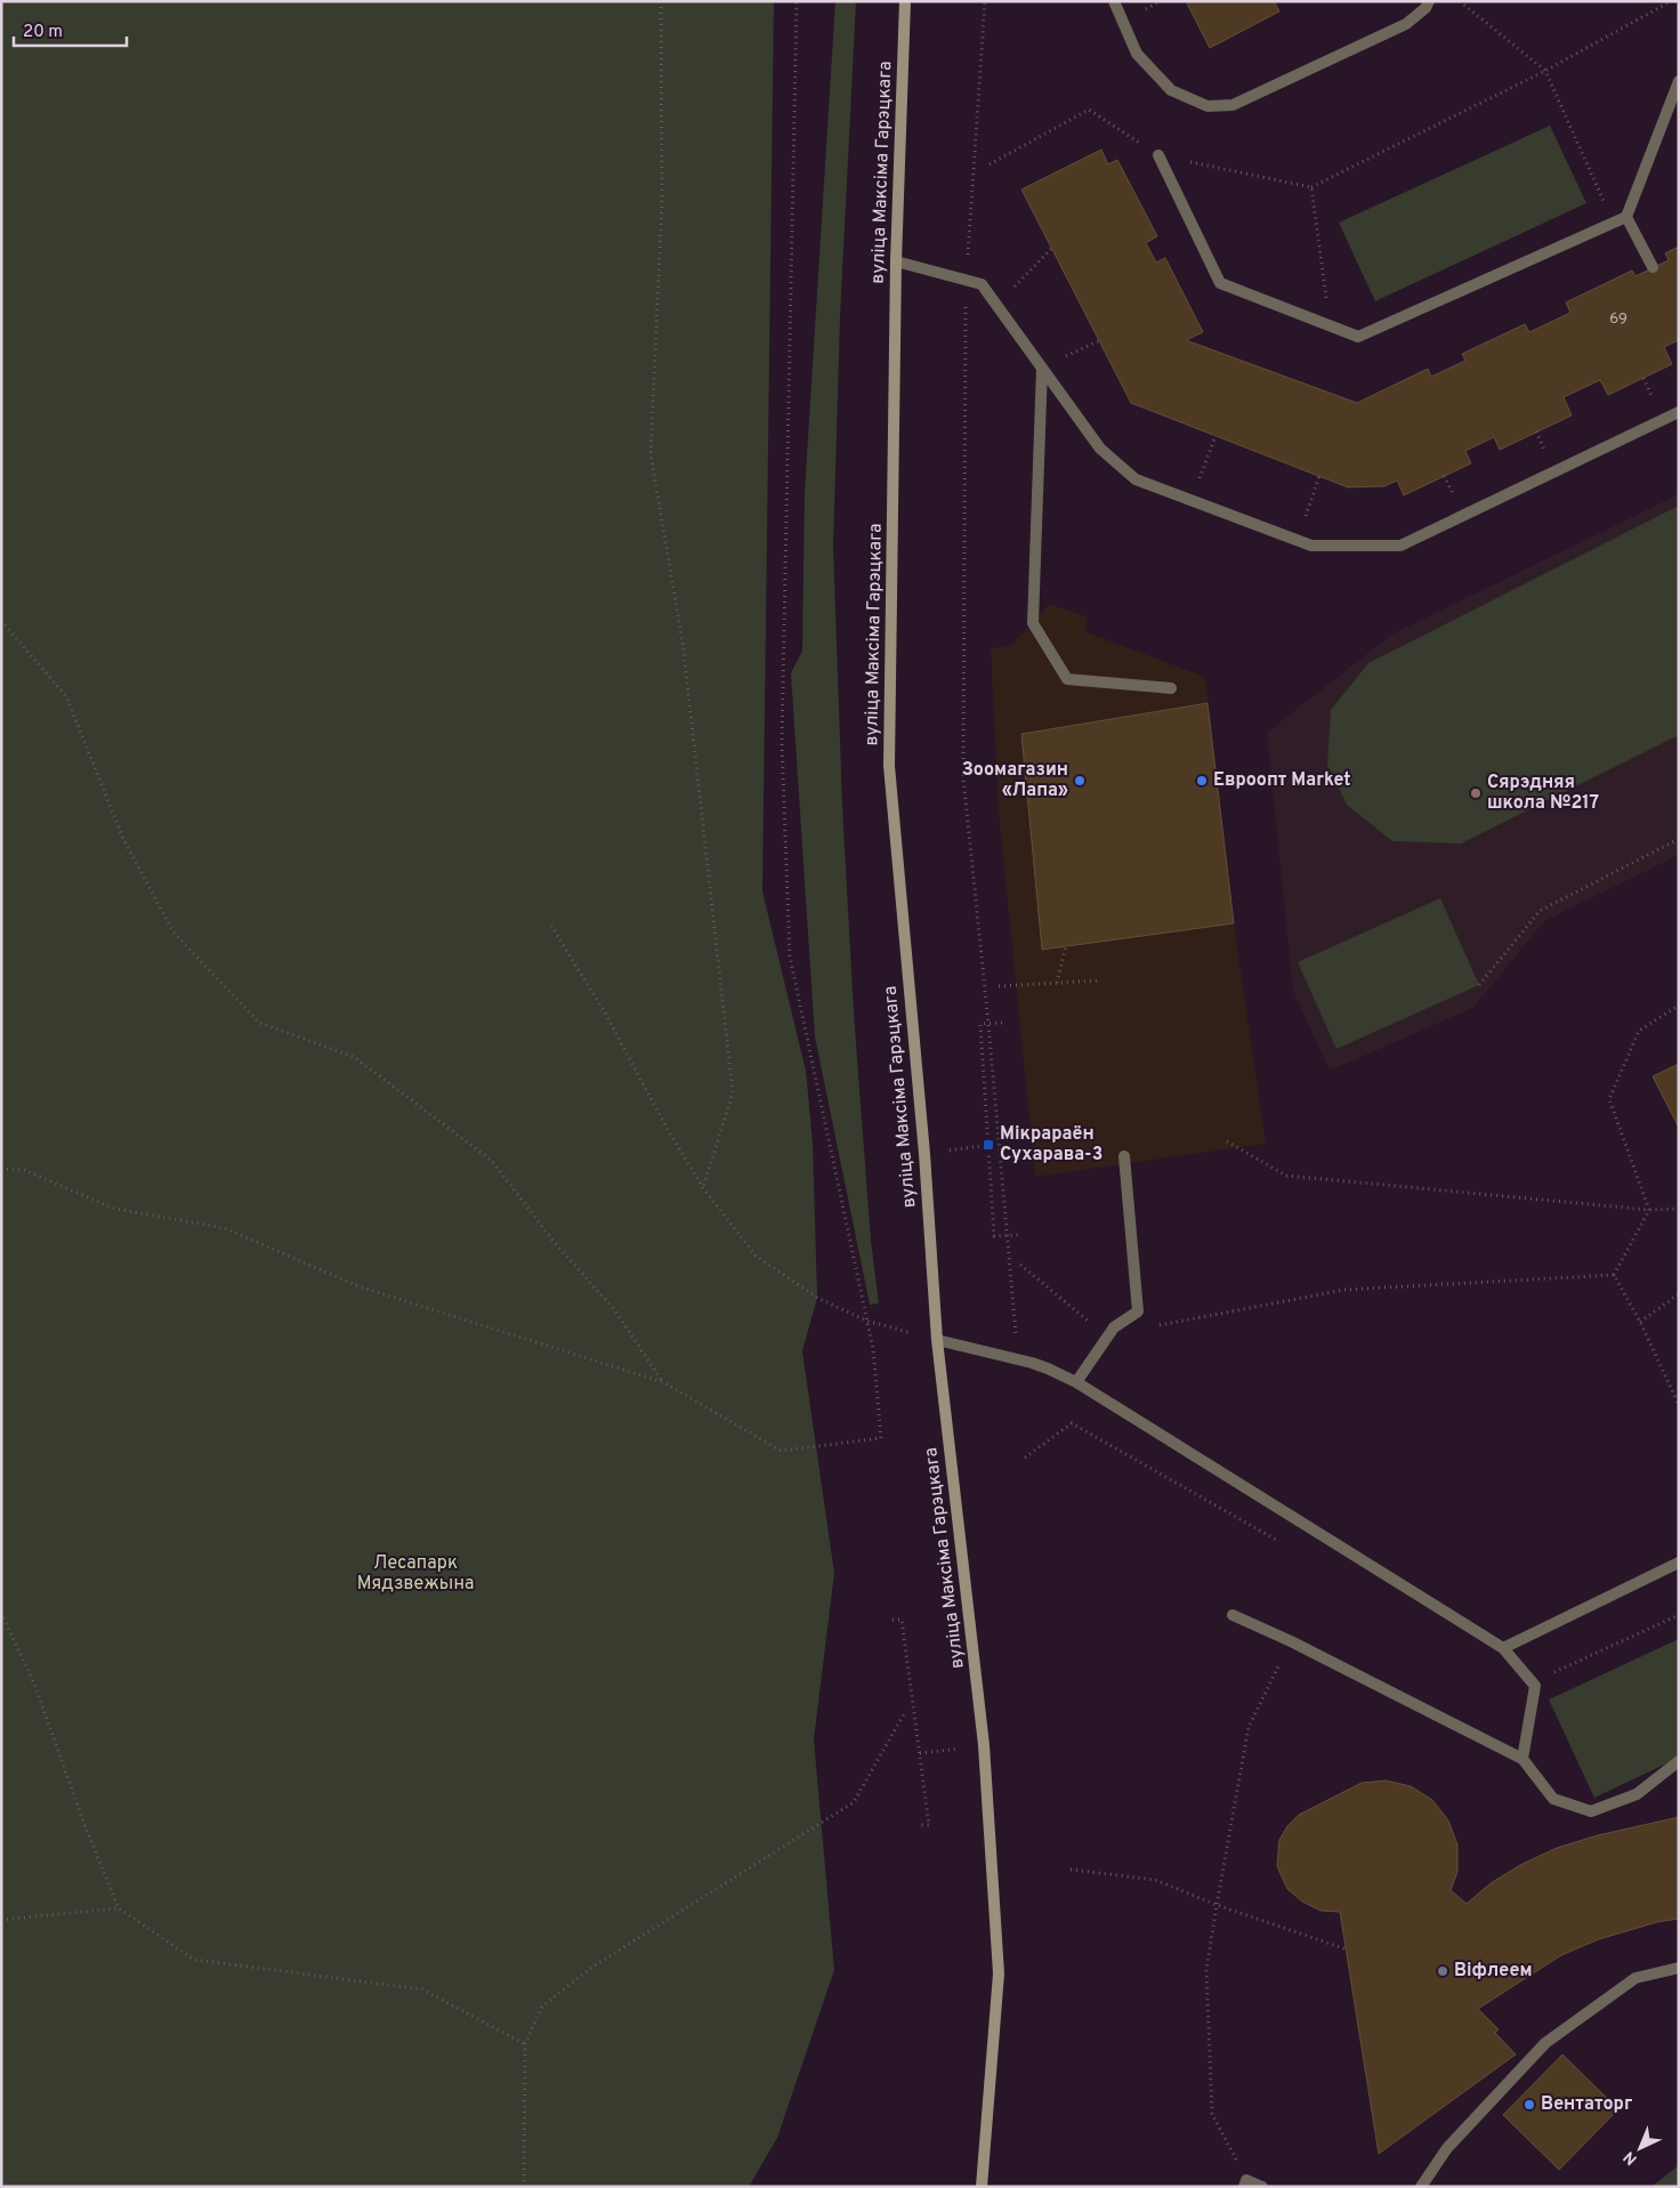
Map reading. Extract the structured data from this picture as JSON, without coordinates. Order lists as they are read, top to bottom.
{
  "streets": {
    "main road": ["вуліца Максіма Гарэцкага"]
  },
  "parks": ["Лесапарк Мядзвежына"],
  "places": {
    "other": [
      "Зоомагазин «Лапа»",
      "Евроопт Market",
      "Сярэдняя школа №217",
      "Віфлеем",
      "Вентаторг"
    ],
    "transit": ["Мікрараён Сухарава-3"]
  },
  "house_numbers": ["69"],
  "scale_bar": "20 m",
  "north": "bottom left"
}
